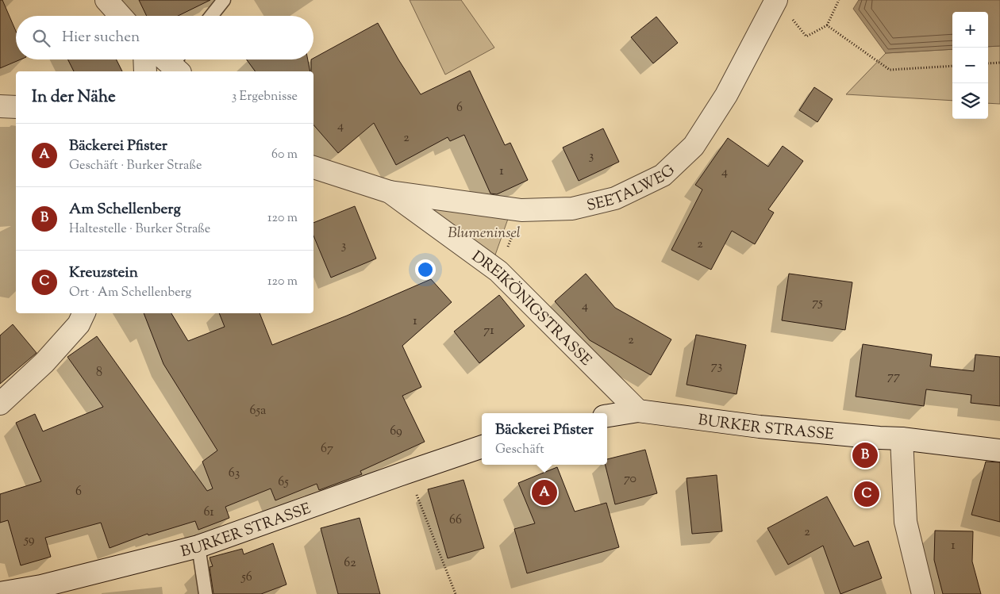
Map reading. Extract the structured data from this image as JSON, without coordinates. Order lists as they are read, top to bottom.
{
  "streets": {
    "street": ["SEETALWEG", "DREIKÖNIGSTRASSE", "BURKER STRASSE"]
  },
  "crossings": [
    ["SEETALWEG", "DREIKÖNIGSTRASSE"],
    ["DREIKÖNIGSTRASSE", "BURKER STRASSE"]
  ],
  "parks": ["Blumeninsel"],
  "house_numbers": [
    "6",
    "4",
    "2",
    "3",
    "1",
    "4",
    "2",
    "3",
    "75",
    "4",
    "1",
    "71",
    "2",
    "73",
    "8",
    "77",
    "65a",
    "69",
    "67",
    "63",
    "70",
    "65",
    "6",
    "61",
    "66",
    "2",
    "59",
    "1",
    "62",
    "56"
  ],
  "page": {
    "map_buttons": ["+", "−"],
    "search": "Hier suchen",
    "heading": ["In der Nähe", "3 Ergebnisse"],
    "list": [
      {
        "mark": "A",
        "name": "Bäckerei Pfister",
        "note": "Geschäft · Burker Straße",
        "value": "60 m"
      },
      {
        "mark": "B",
        "name": "Am Schellenberg",
        "note": "Haltestelle · Burker Straße",
        "value": "120 m"
      },
      {
        "mark": "C",
        "name": "Kreuzstein",
        "note": "Ort · Am Schellenberg",
        "value": "120 m"
      }
    ],
    "popup": ["Bäckerei Pfister", "Geschäft"],
    "pins": ["B", "A", "C"]
  }
}
